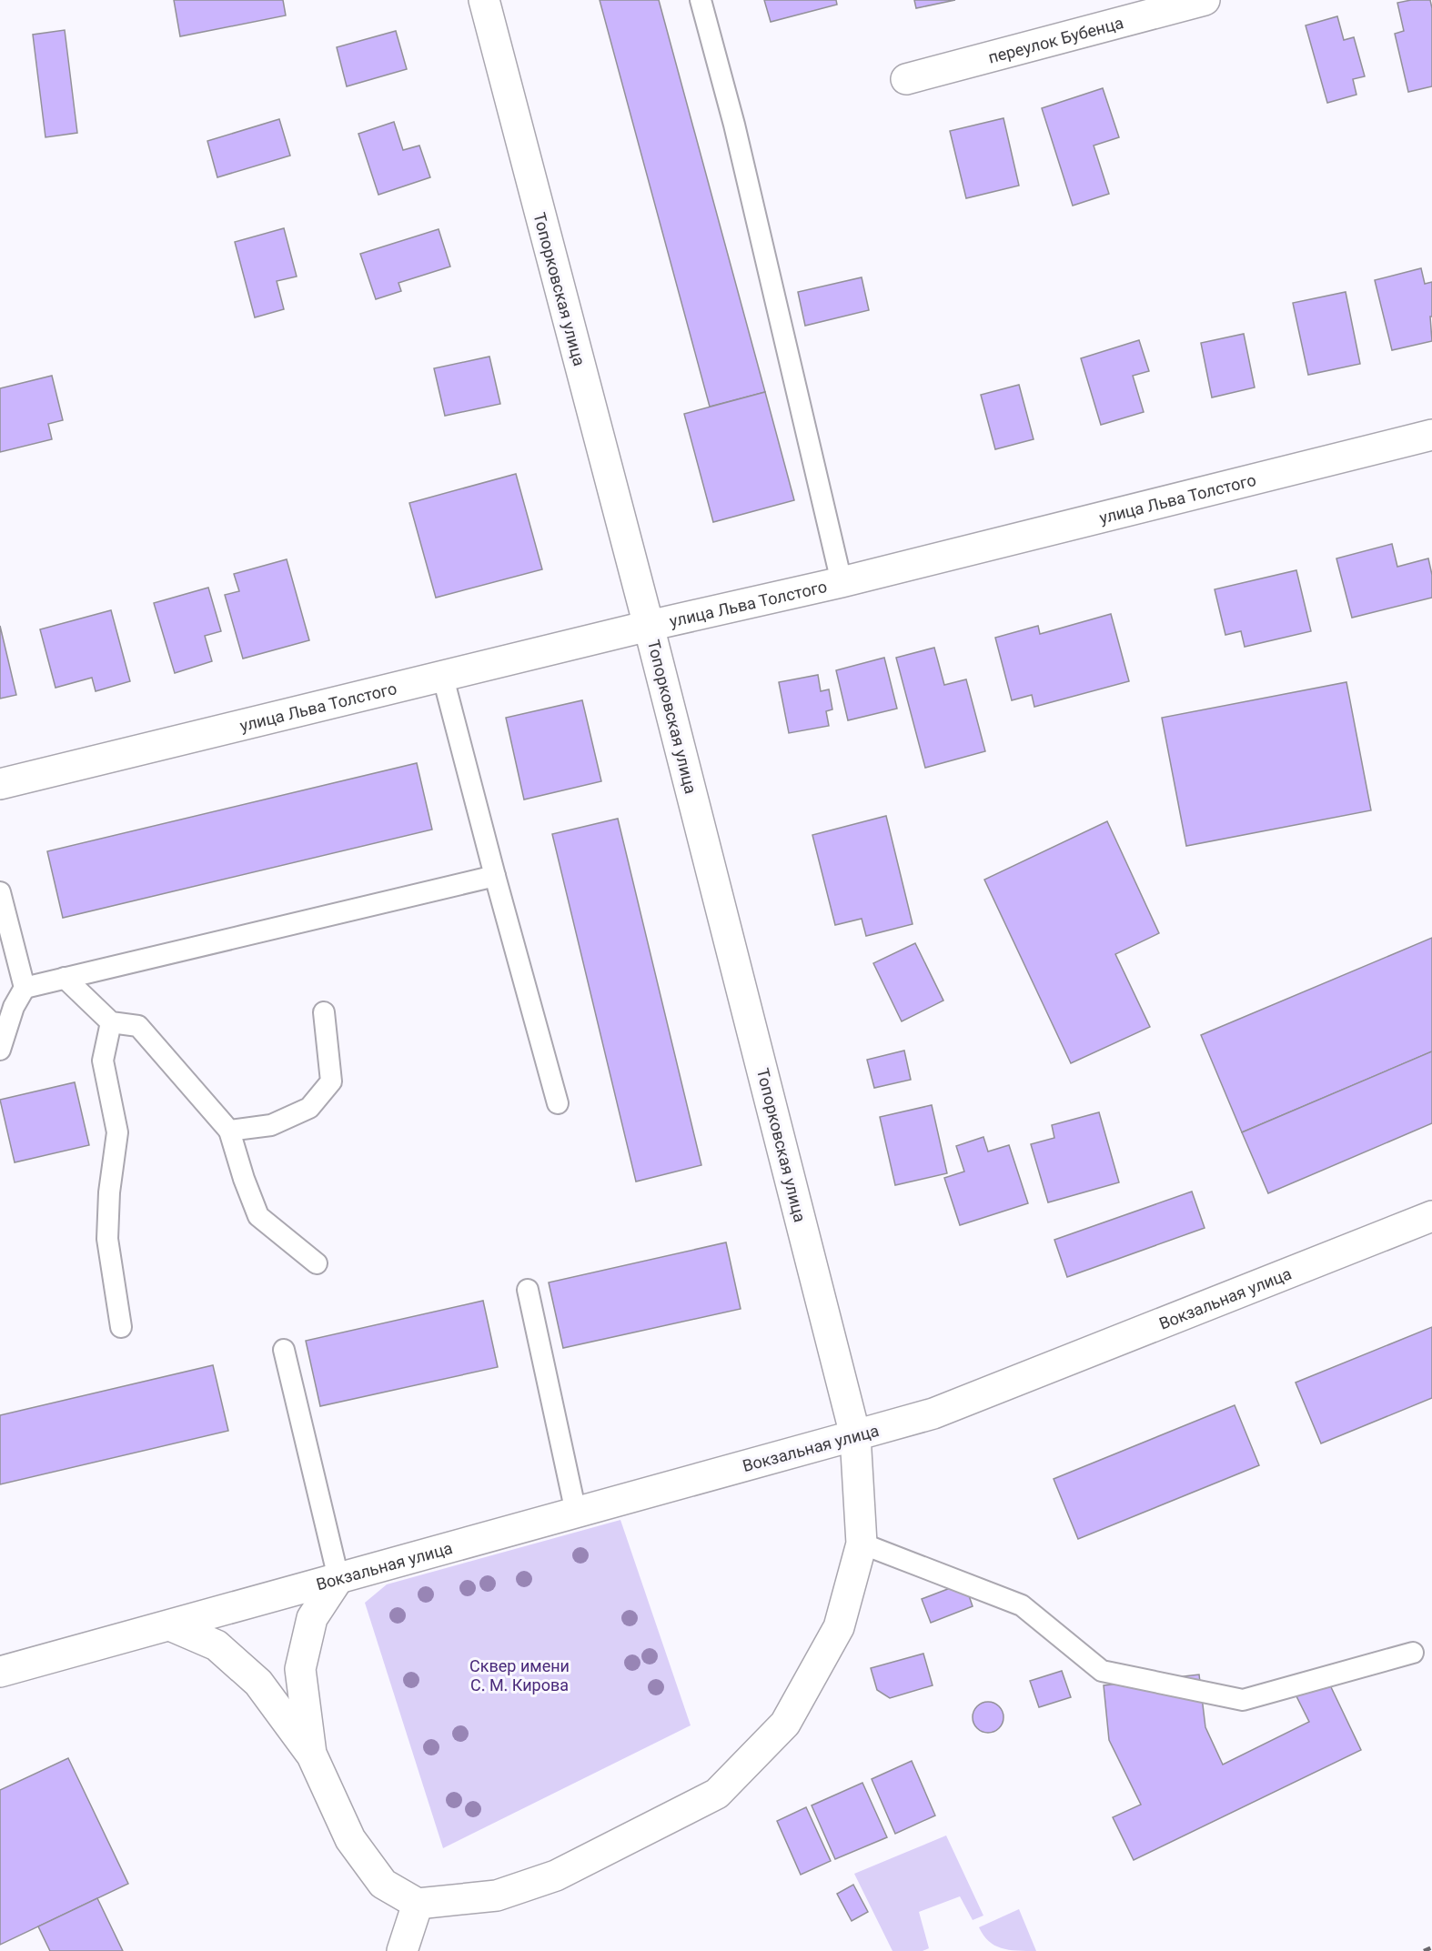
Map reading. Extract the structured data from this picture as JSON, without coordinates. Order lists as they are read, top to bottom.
{
  "streets": {
    "street": [
      "переулок Бубенца",
      "Топорковская улица",
      "улица Льва Толстого",
      "Вокзальная улица"
    ]
  },
  "crossings": [
    ["Топорковская улица", "улица Льва Толстого"],
    ["Топорковская улица", "Вокзальная улица"]
  ],
  "parks": ["Сквер имени С. М. Кирова"]
}
